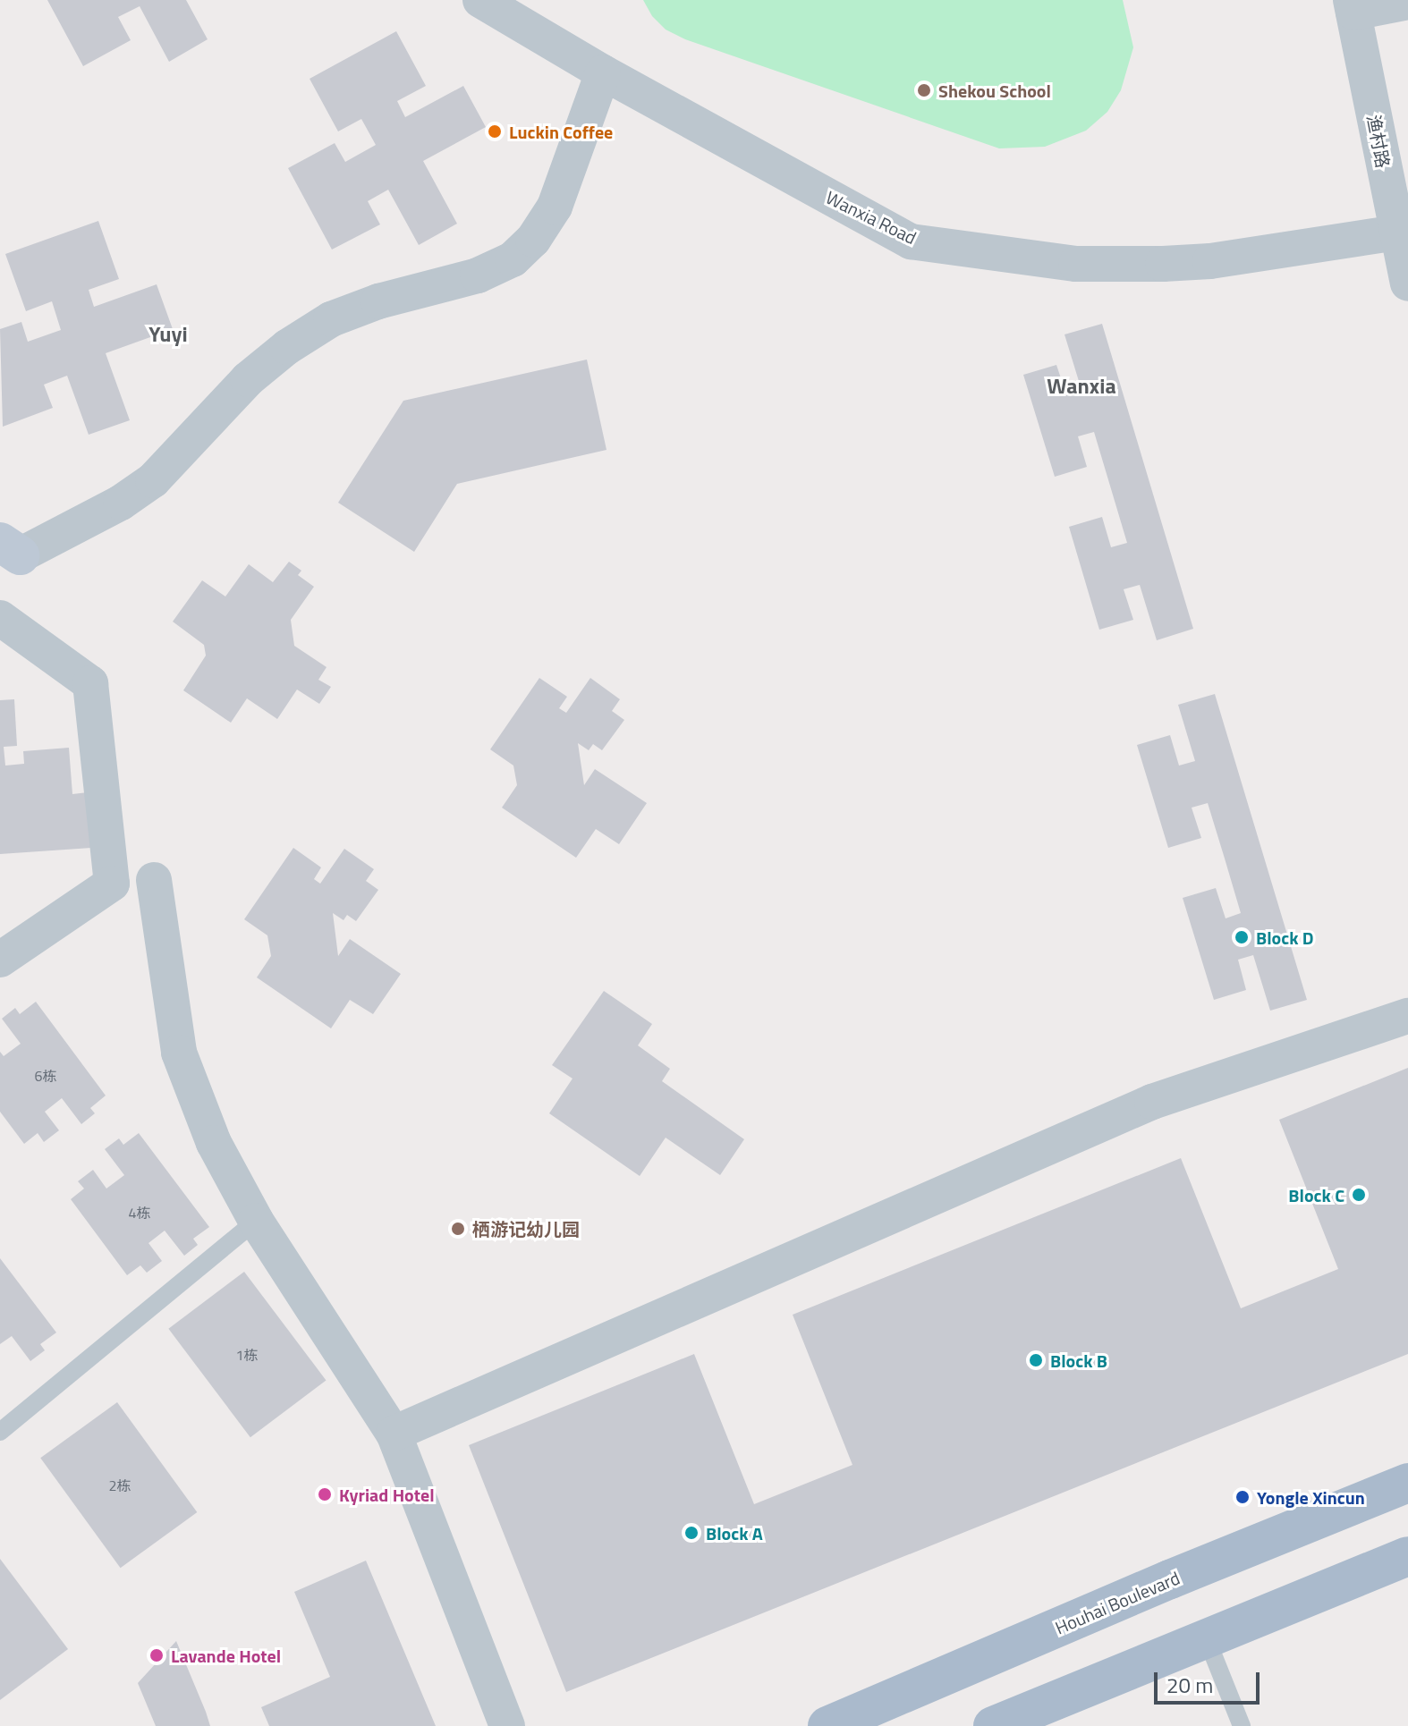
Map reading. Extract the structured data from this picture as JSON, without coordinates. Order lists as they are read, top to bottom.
{
  "streets": {
    "main road": ["Houhai Boulevard"],
    "street": ["渔村路", "Wanxia Road"]
  },
  "crossings": [
    ["渔村路", "Wanxia Road"]
  ],
  "districts": ["Yuyi", "Wanxia"],
  "places": [
    "Shekou School",
    "Luckin Coffee",
    "Block D",
    "Block C",
    "栖游记幼儿园",
    "Block B",
    "Kyriad Hotel",
    "Yongle Xincun",
    "Block A",
    "Lavande Hotel"
  ],
  "house_numbers": [
    "6栋",
    "4栋",
    "1栋",
    "2栋"
  ],
  "scale_bar": "20 m"
}
